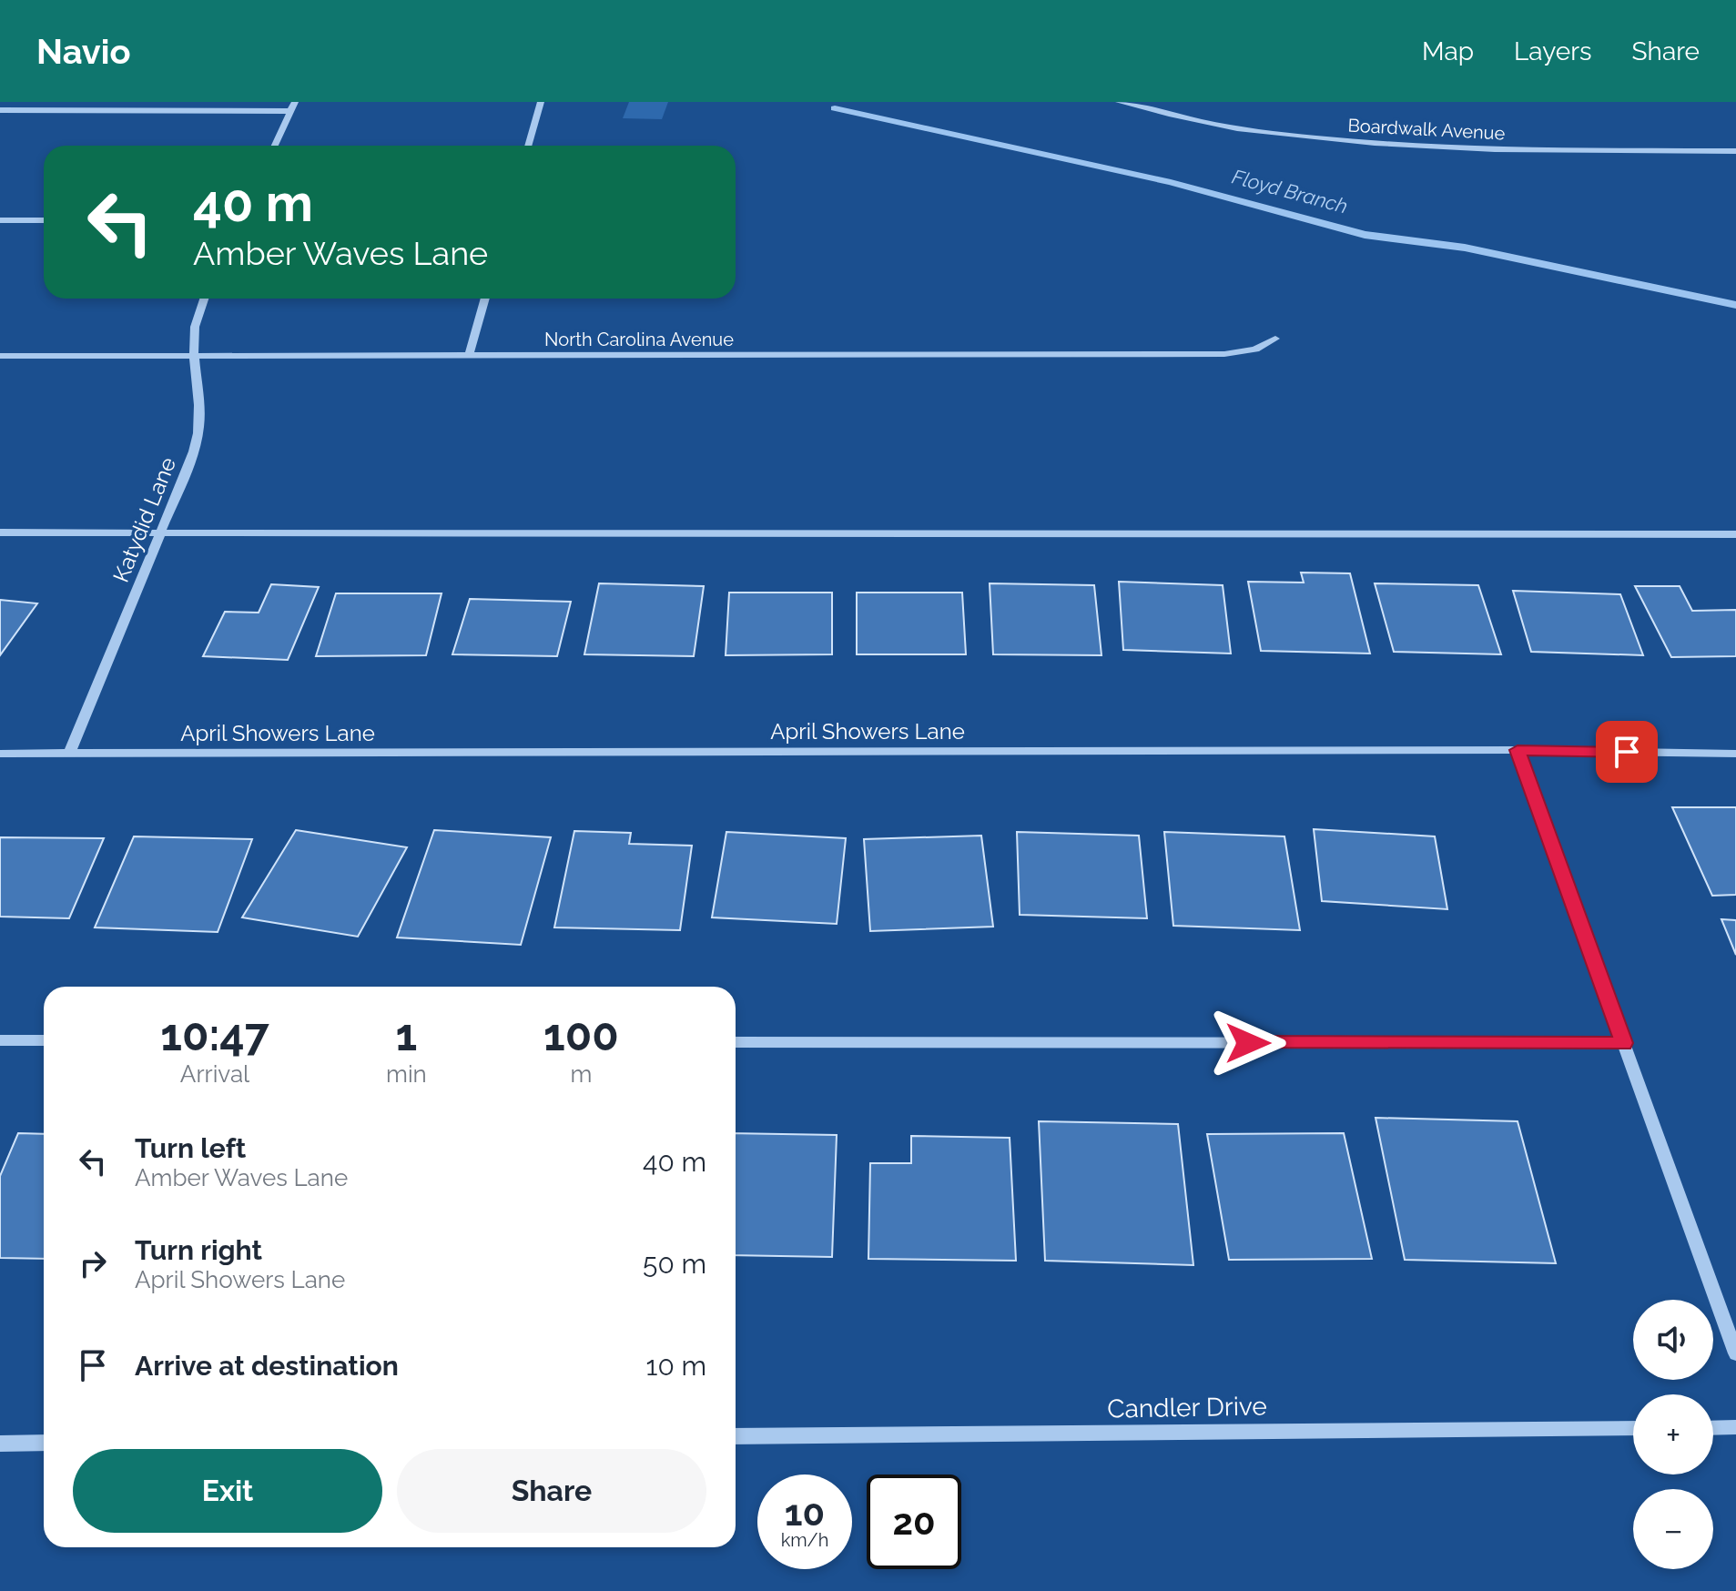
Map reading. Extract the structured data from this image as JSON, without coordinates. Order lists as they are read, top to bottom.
{
  "streets": {
    "street": [
      "Boardwalk Avenue",
      "North Carolina Avenue",
      "Katydid Lane",
      "April Showers Lane",
      "Candler Drive"
    ]
  },
  "crossings": [
    ["North Carolina Avenue", "Katydid Lane"],
    ["Katydid Lane", "April Showers Lane"]
  ],
  "water": ["Floyd Branch"],
  "page": {
    "header": "Navio",
    "nav": ["Map", "Layers", "Share"],
    "turn": ["40 m", "Amber Waves Lane"],
    "eta": [
      "10:47",
      "Arrival",
      "1",
      "min",
      "100",
      "m"
    ],
    "list": [
      {
        "name": "Turn left",
        "note": "Amber Waves Lane",
        "value": "40 m"
      },
      {
        "name": "Turn right",
        "note": "April Showers Lane",
        "value": "50 m"
      },
      {
        "name": "Arrive at destination",
        "value": "10 m"
      }
    ],
    "map_buttons": ["+", "−"],
    "buttons": ["Exit", "Share"],
    "speed": "10 km/h",
    "limit": "20"
  }
}
